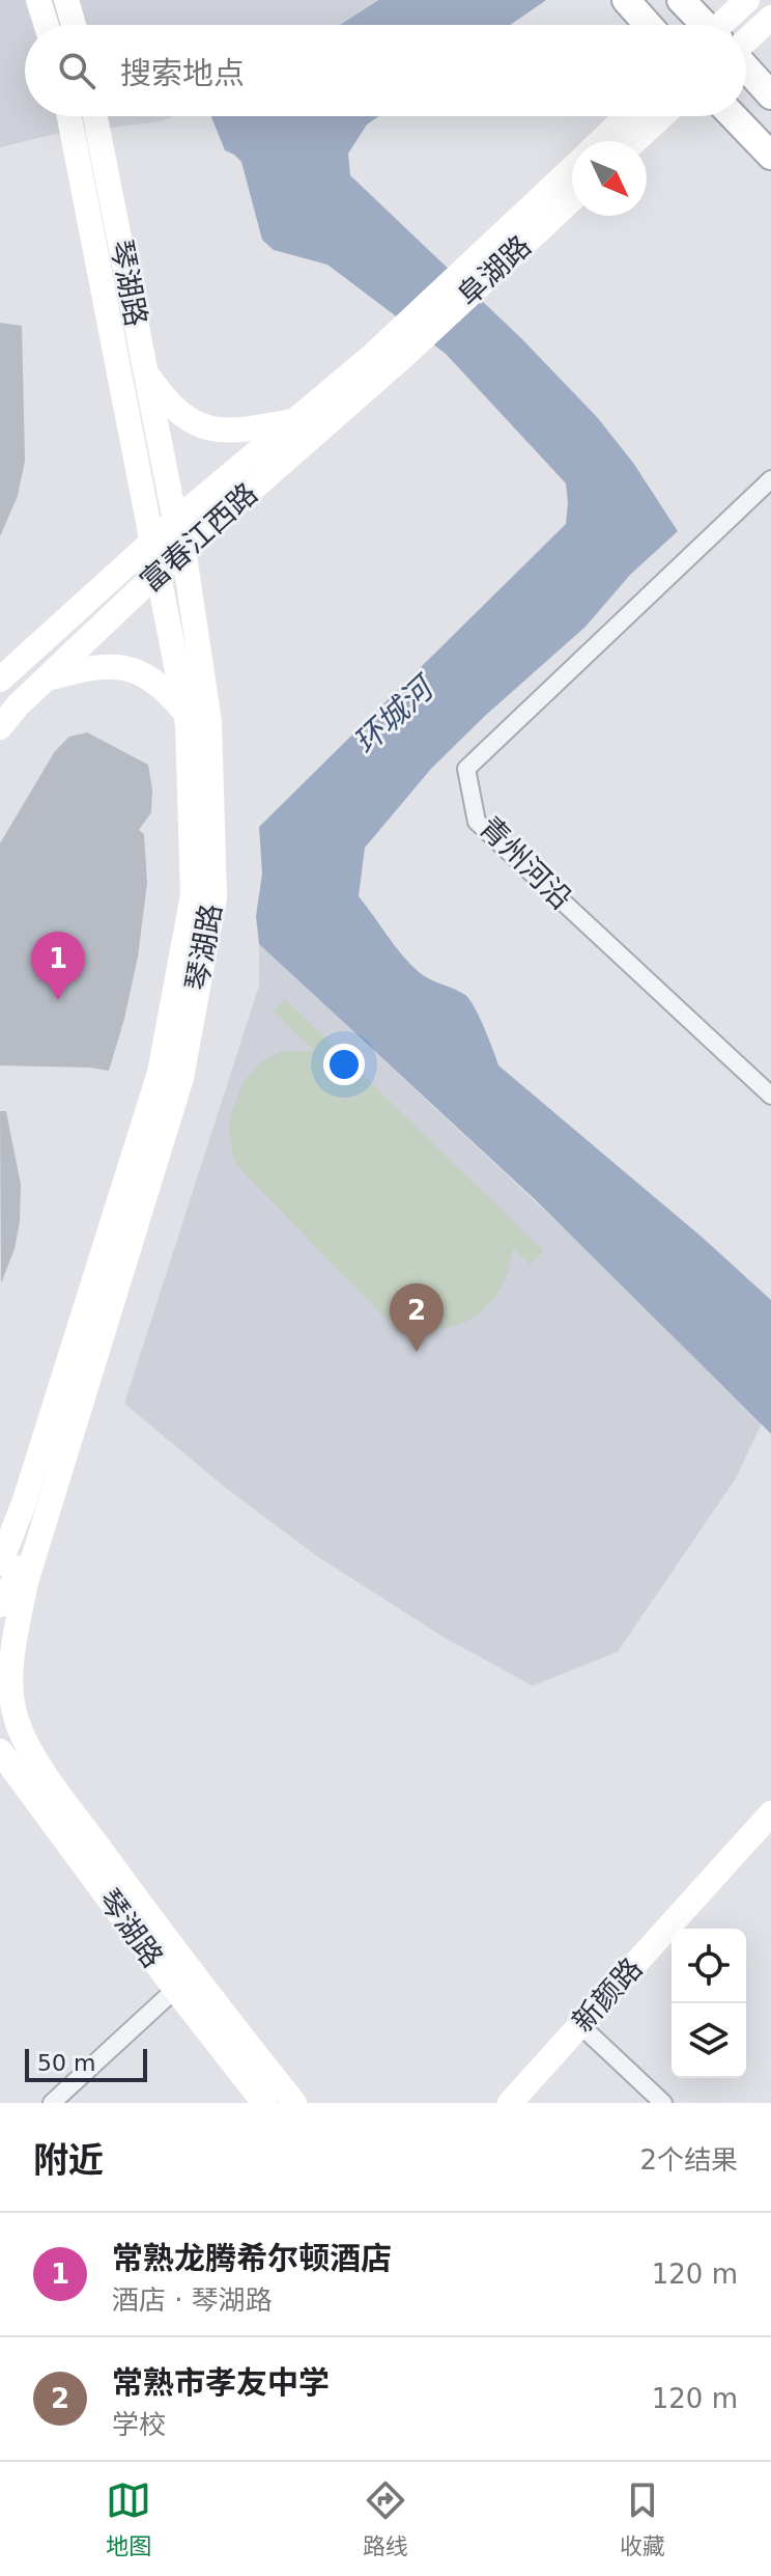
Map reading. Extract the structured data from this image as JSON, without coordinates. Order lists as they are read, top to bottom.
{
  "streets": {
    "main road": [
      "阜湖路",
      "琴湖路",
      "富春江西路",
      "新颜路"
    ],
    "street": ["青州河沿"]
  },
  "crossings": [
    ["阜湖路", "富春江西路"],
    ["琴湖路", "富春江西路"]
  ],
  "water": ["环城河"],
  "scale_bar": "50 m",
  "north": "bottom right",
  "page": {
    "search": "搜索地点",
    "pins": ["1", "2"],
    "scale": "50 m",
    "heading": ["附近", "2个结果"],
    "list": [
      {
        "mark": "1",
        "name": "常熟龙腾希尔顿酒店",
        "note": "酒店 · 琴湖路",
        "value": "120 m"
      },
      {
        "mark": "2",
        "name": "常熟市孝友中学",
        "note": "学校",
        "value": "120 m"
      }
    ],
    "nav": ["地图", "路线", "收藏"]
  }
}
